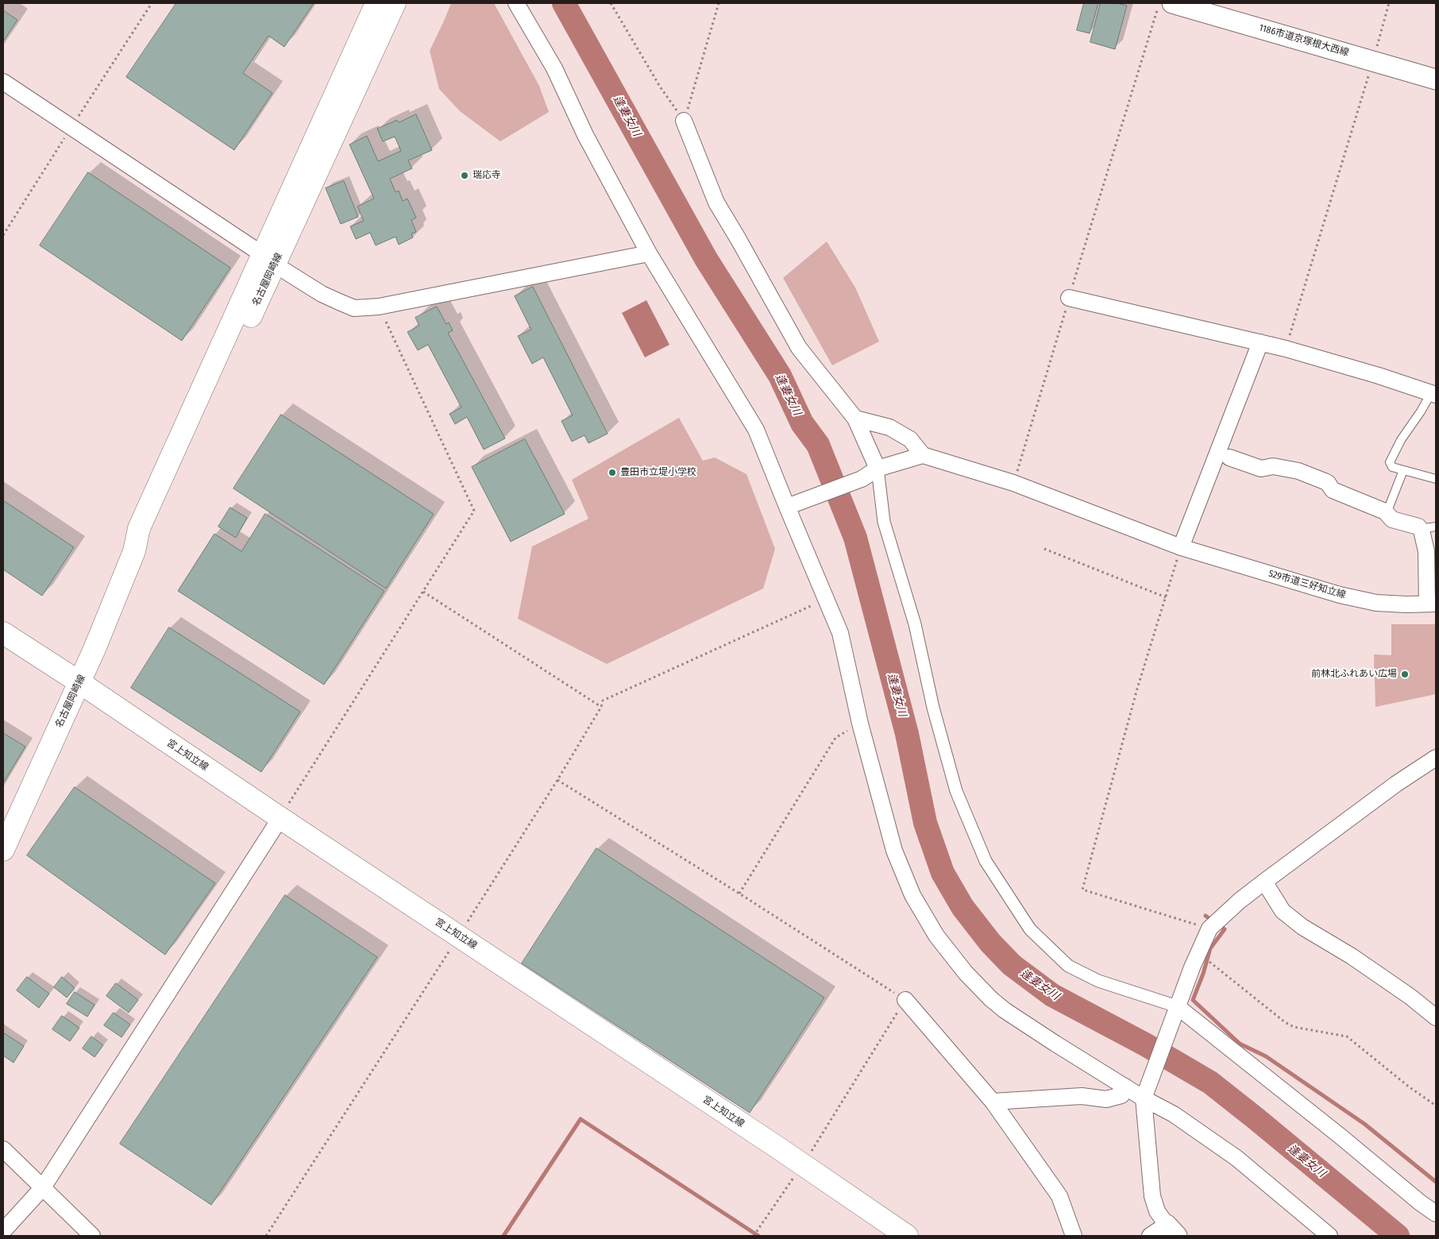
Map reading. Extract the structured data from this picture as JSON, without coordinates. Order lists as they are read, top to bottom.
{
  "streets": {
    "main road": ["名古屋岡崎線", "宮上知立線"],
    "street": ["1186市道京塚根大西線", "529市道三好知立線"]
  },
  "crossings": [
    ["名古屋岡崎線", "宮上知立線"]
  ],
  "water": ["逢妻女川"],
  "places": ["瑞応寺", "豊田市立堤小学校", "前林北ふれあい広場"]
}
